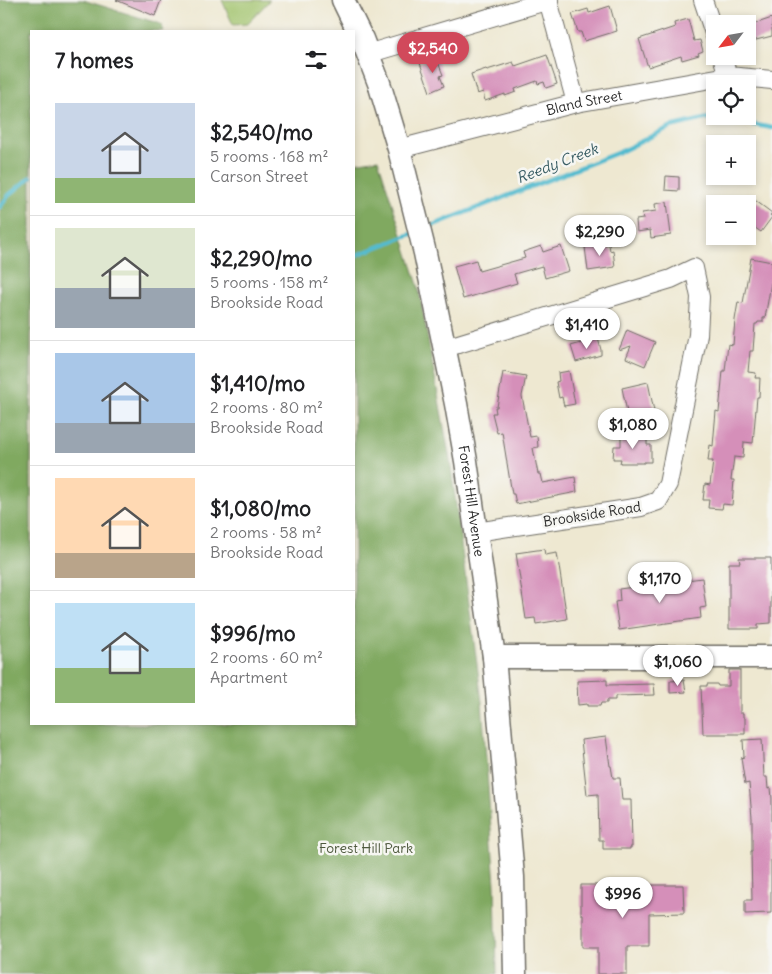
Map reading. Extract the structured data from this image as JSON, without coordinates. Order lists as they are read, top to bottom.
{
  "streets": {
    "main road": ["Forest Hill Avenue"],
    "street": ["Bland Street", "Brookside Road"]
  },
  "crossings": [
    ["Bland Street", "Forest Hill Avenue"],
    ["Forest Hill Avenue", "Brookside Road"]
  ],
  "water": ["Reedy Creek"],
  "parks": ["Forest Hill Park"],
  "north": "bottom left",
  "page": {
    "map_buttons": ["+", "−"],
    "heading": "7 homes",
    "price": [
      "$2,540",
      "$2,290",
      "$1,410",
      "$1,080",
      "$1,170",
      "$1,060",
      "$996"
    ],
    "list": [
      {
        "name": "$2,540/mo",
        "note": "5 rooms · 168 m² · Carson Street"
      },
      {
        "name": "$2,290/mo",
        "note": "5 rooms · 158 m² · Brookside Road"
      },
      {
        "name": "$1,410/mo",
        "note": "2 rooms · 80 m² · Brookside Road"
      },
      {
        "name": "$1,080/mo",
        "note": "2 rooms · 58 m² · Brookside Road"
      },
      {
        "name": "$996/mo",
        "note": "2 rooms · 60 m² · Apartment"
      }
    ]
  }
}
